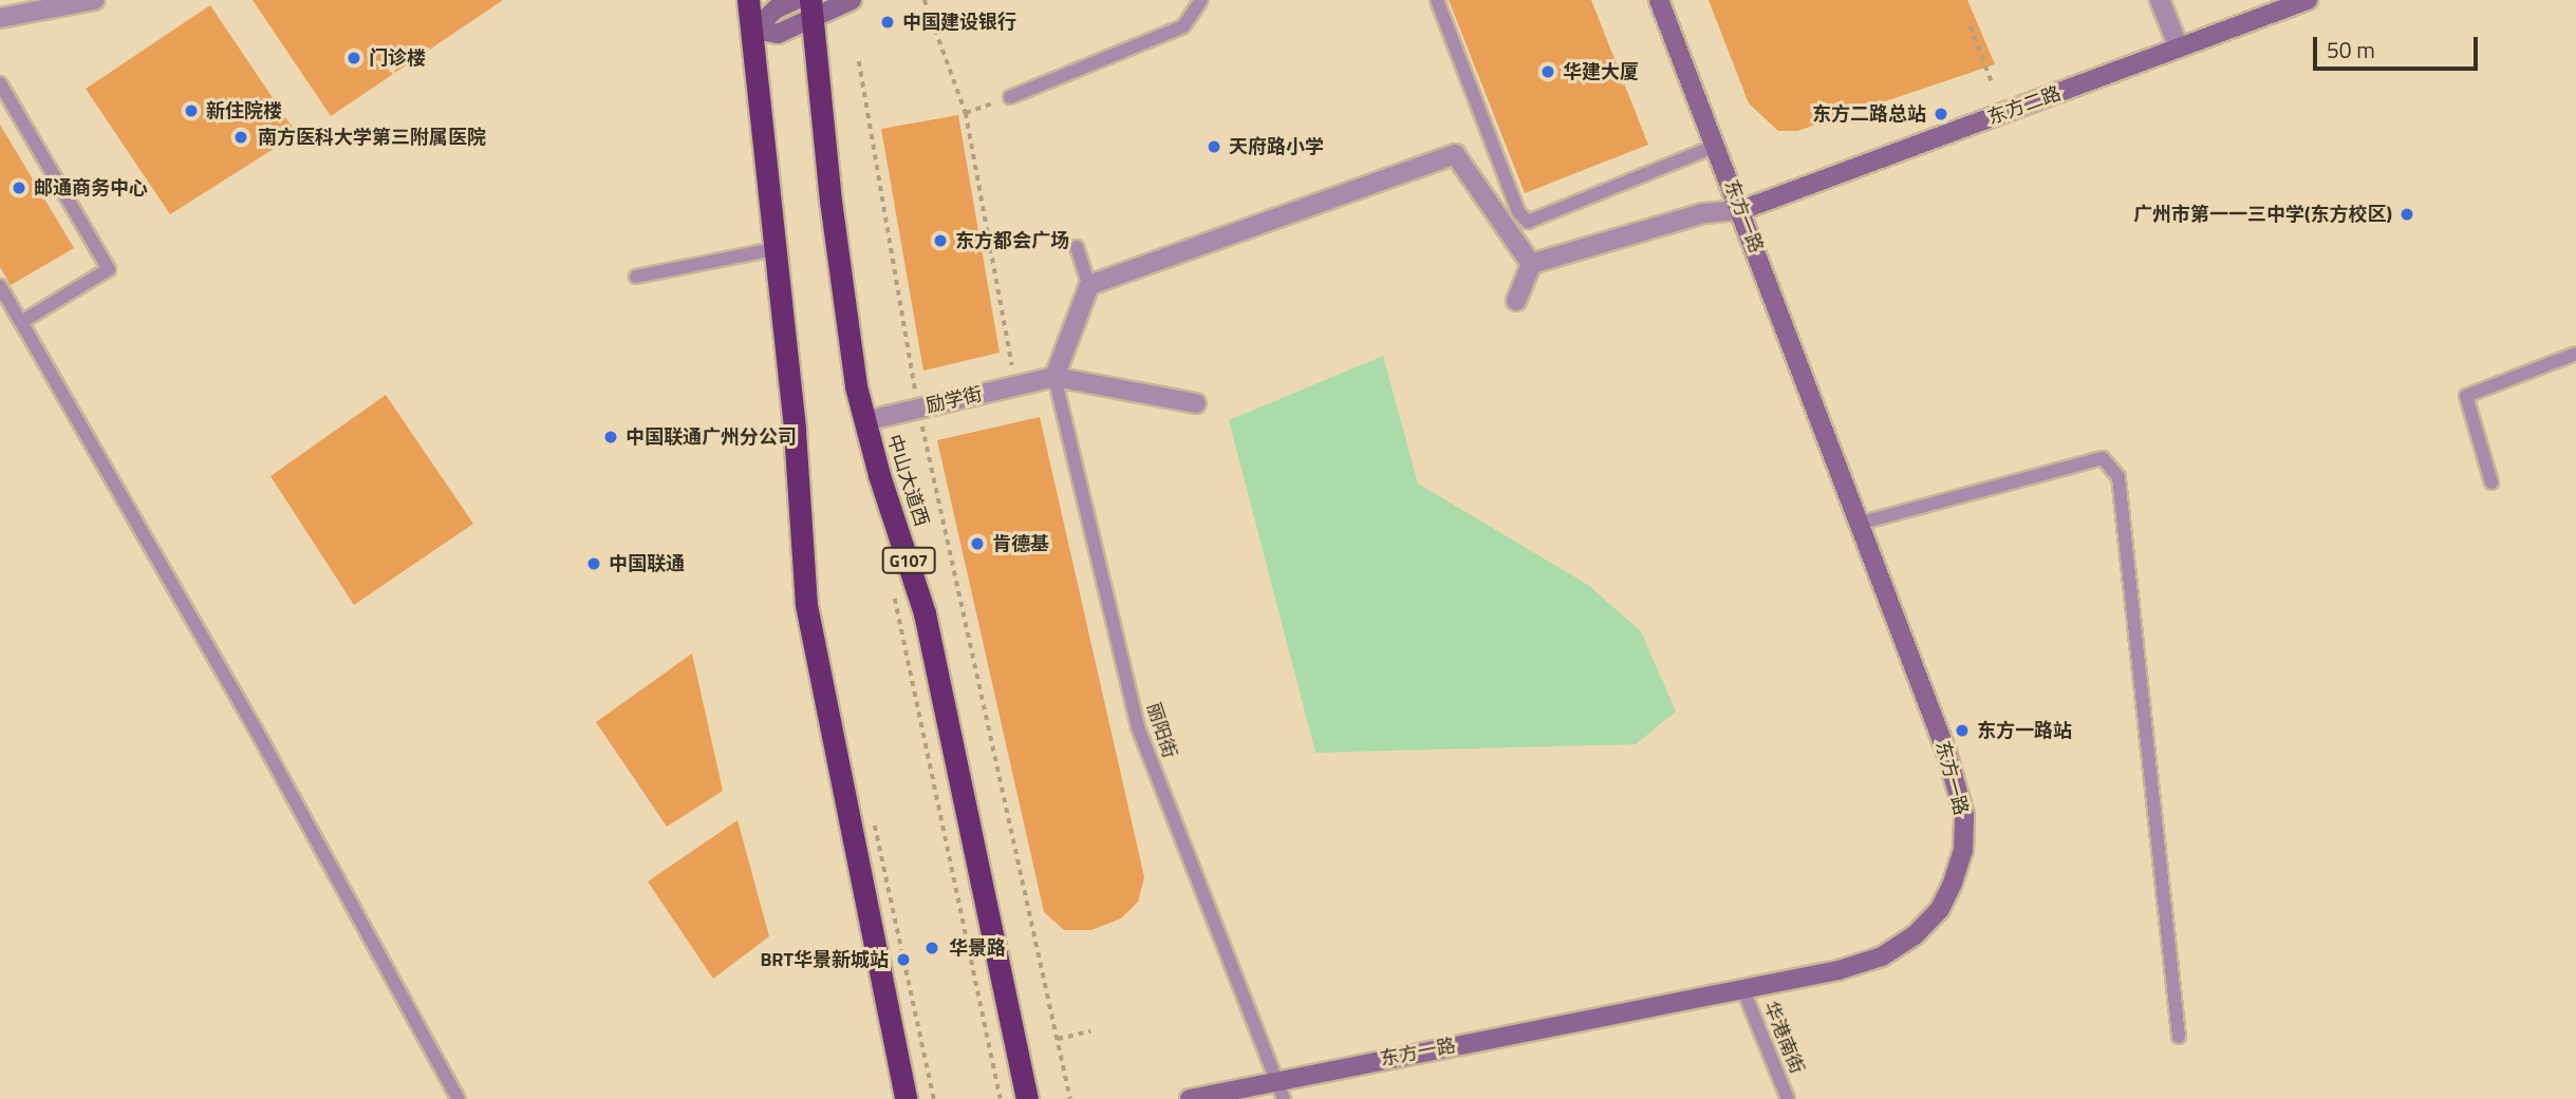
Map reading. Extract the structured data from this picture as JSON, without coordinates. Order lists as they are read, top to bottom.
{
  "streets": {
    "highway": ["中山大道西", "G107"],
    "street": ["东方二路", "东方一路", "励学街"],
    "lane": ["丽阳街", "华港南街"]
  },
  "crossings": [
    ["东方二路", "东方一路"],
    ["东方一路", "丽阳街"],
    ["东方一路", "华港南街"],
    ["励学街", "中山大道西"],
    ["励学街", "丽阳街"]
  ],
  "places": [
    "中国建设银行",
    "门诊楼",
    "华建大厦",
    "新住院楼",
    "东方二路总站",
    "南方医科大学第三附属医院",
    "天府路小学",
    "邮通商务中心",
    "广州市第一一三中学(东方校区)",
    "东方都会广场",
    "中国联通广州分公司",
    "肯德基",
    "中国联通",
    "东方一路站",
    "华景路",
    "BRT华景新城站"
  ],
  "scale_bar": "50 m"
}
